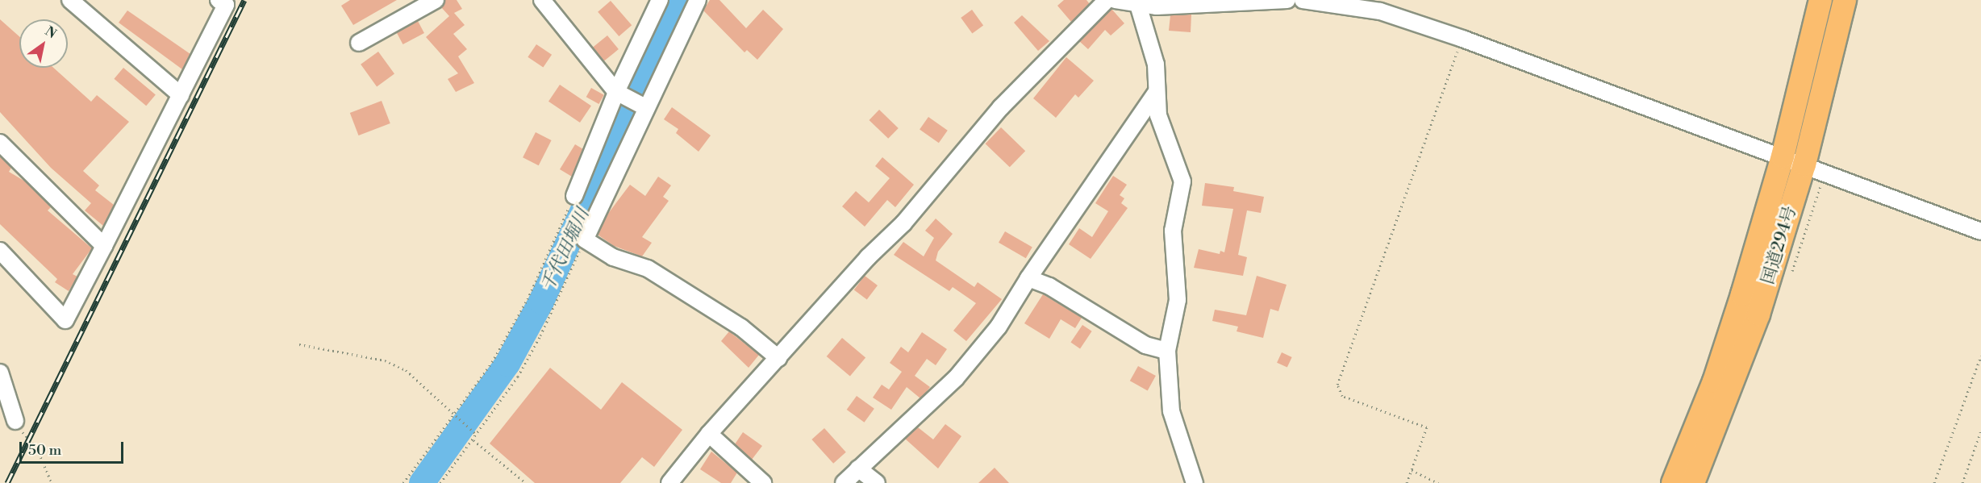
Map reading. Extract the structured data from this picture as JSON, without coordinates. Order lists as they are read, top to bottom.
{
  "streets": {
    "highway": ["国道294号"]
  },
  "water": ["千代田堀川"],
  "scale_bar": "50 m",
  "north": "top right"
}
